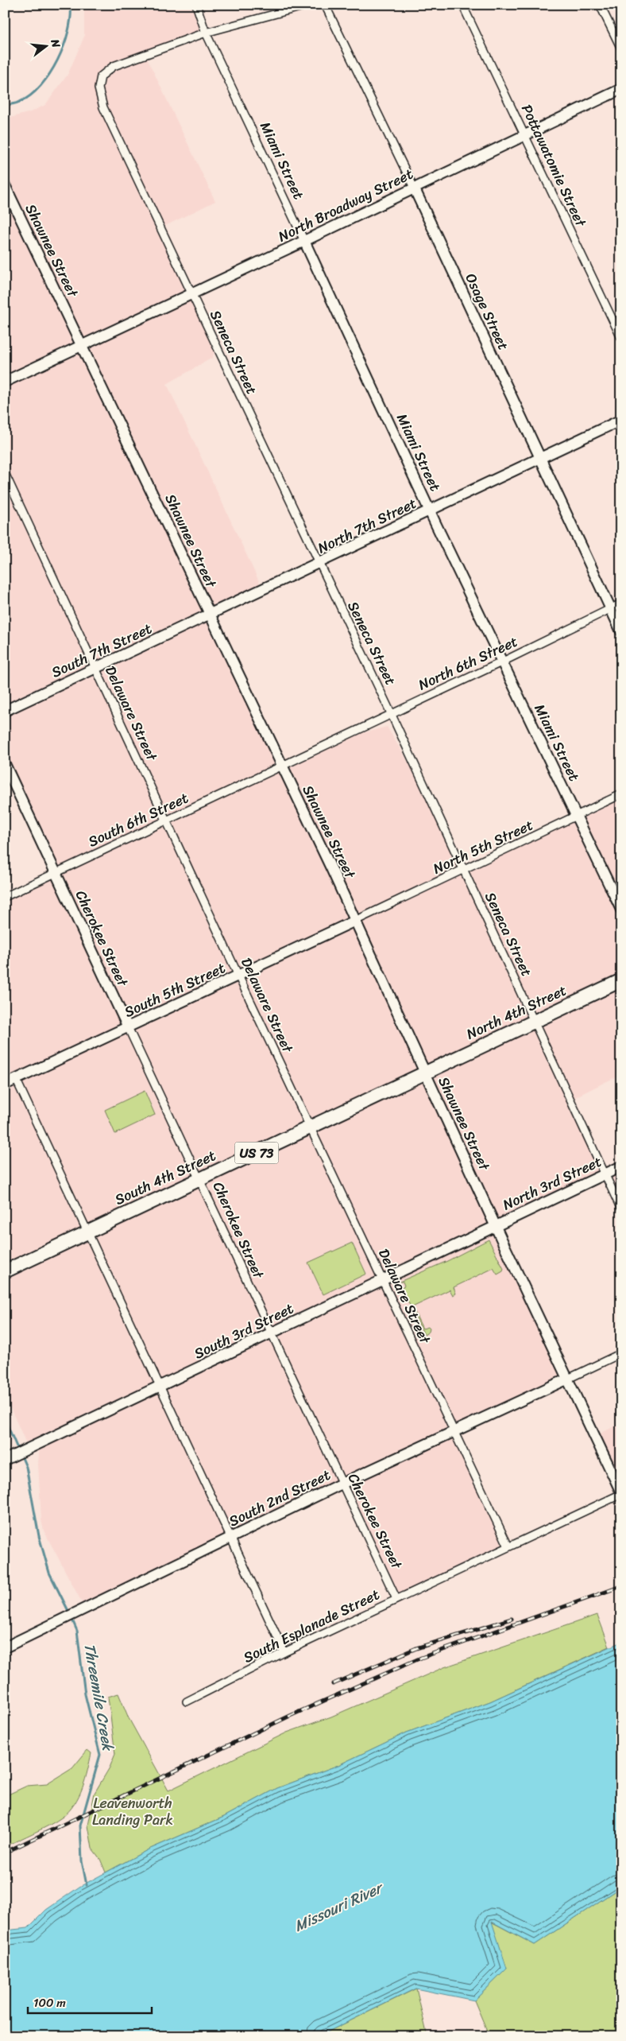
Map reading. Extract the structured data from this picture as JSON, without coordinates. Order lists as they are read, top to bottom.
{
  "streets": {
    "highway": ["North 4th Street", "US 73", "South 4th Street"],
    "street": [
      "Miami Street",
      "Pottawatomie Street",
      "North Broadway Street",
      "Shawnee Street",
      "Osage Street",
      "Seneca Street",
      "North 7th Street",
      "South 7th Street",
      "North 6th Street",
      "Delaware Street",
      "South 6th Street",
      "North 5th Street",
      "Cherokee Street",
      "South 5th Street",
      "North 3rd Street",
      "South 3rd Street",
      "South 2nd Street",
      "South Esplanade Street"
    ]
  },
  "crossings": [
    ["Miami Street", "North Broadway Street"],
    ["Miami Street", "Seneca Street"],
    ["Miami Street", "North 7th Street"],
    ["Miami Street", "North 6th Street"],
    ["Miami Street", "North 5th Street"],
    ["Pottawatomie Street", "North Broadway Street"],
    ["North Broadway Street", "Shawnee Street"],
    ["North Broadway Street", "Osage Street"],
    ["North Broadway Street", "Seneca Street"],
    ["Shawnee Street", "North 7th Street"],
    ["Shawnee Street", "South 7th Street"],
    ["Shawnee Street", "North 6th Street"],
    ["Shawnee Street", "South 6th Street"],
    ["Shawnee Street", "North 5th Street"],
    ["Shawnee Street", "South 5th Street"],
    ["Shawnee Street", "North 4th Street"],
    ["Shawnee Street", "South 4th Street"],
    ["Shawnee Street", "North 3rd Street"],
    ["Shawnee Street", "South 3rd Street"],
    ["Shawnee Street", "South 2nd Street"],
    ["Shawnee Street", "South Esplanade Street"],
    ["Osage Street", "North 7th Street"],
    ["Osage Street", "North 6th Street"],
    ["Seneca Street", "North 7th Street"],
    ["Seneca Street", "North 6th Street"],
    ["Seneca Street", "North 5th Street"],
    ["Seneca Street", "North 4th Street"],
    ["Seneca Street", "North 3rd Street"],
    ["North 7th Street", "South 7th Street"],
    ["South 7th Street", "Delaware Street"],
    ["North 6th Street", "South 6th Street"],
    ["Delaware Street", "South 6th Street"],
    ["Delaware Street", "South 5th Street"],
    ["Delaware Street", "South 4th Street"],
    ["Delaware Street", "South 3rd Street"],
    ["Delaware Street", "South 2nd Street"],
    ["Delaware Street", "South Esplanade Street"],
    ["South 6th Street", "Cherokee Street"],
    ["North 5th Street", "South 5th Street"],
    ["Cherokee Street", "South 5th Street"],
    ["Cherokee Street", "South 4th Street"],
    ["Cherokee Street", "South 3rd Street"],
    ["Cherokee Street", "South 2nd Street"],
    ["Cherokee Street", "South Esplanade Street"],
    ["North 4th Street", "South 4th Street"],
    ["North 3rd Street", "South 3rd Street"]
  ],
  "water": ["Threemile Creek", "Missouri River"],
  "parks": ["Leavenworth Landing Park"],
  "scale_bar": "100 m",
  "north": "right"
}
